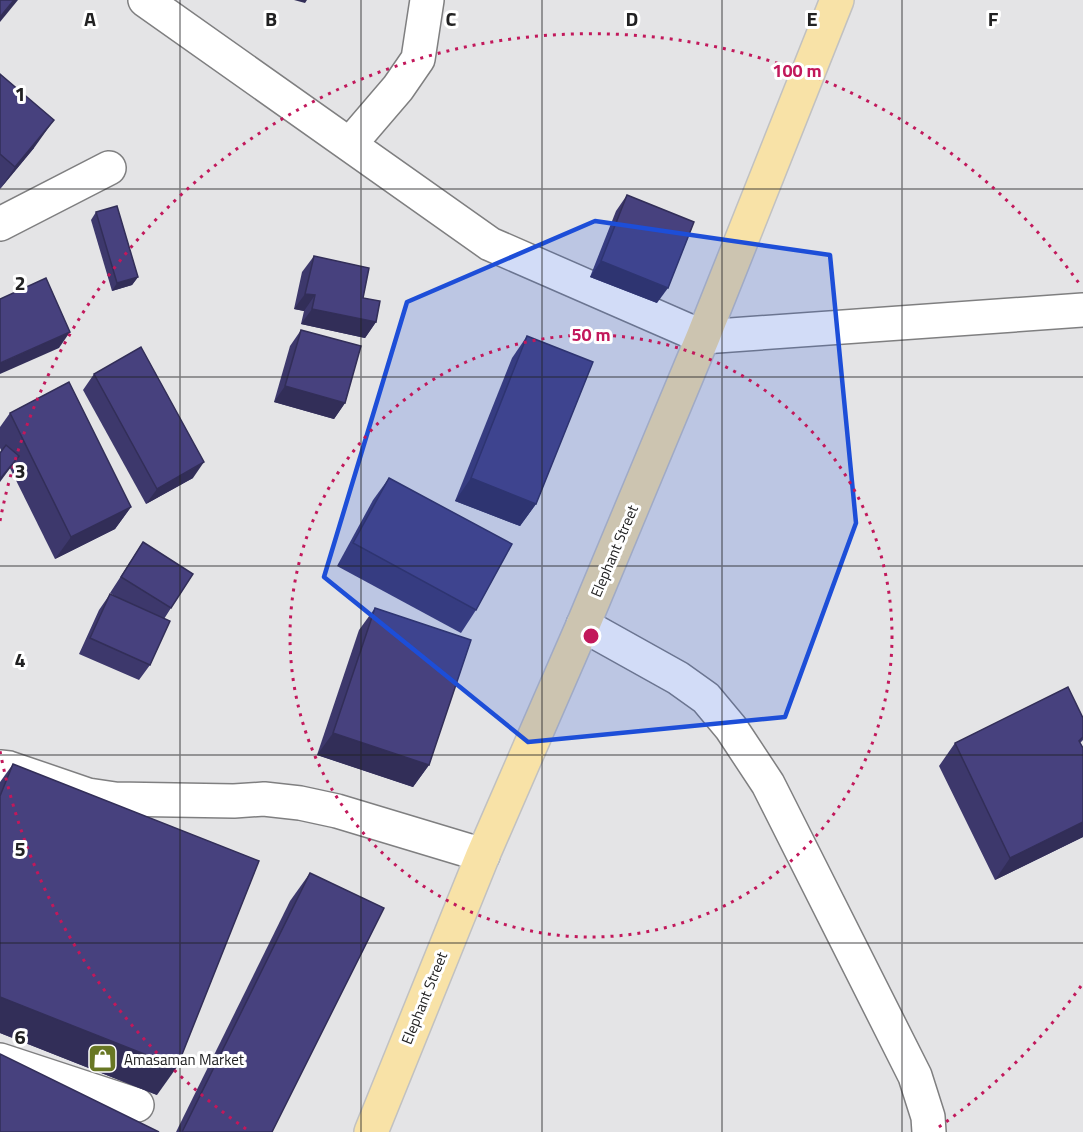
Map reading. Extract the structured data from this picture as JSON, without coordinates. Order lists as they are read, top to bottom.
{
  "streets": {
    "main road": ["Elephant Street"]
  },
  "places": {
    "shop": ["Amasaman Market"]
  },
  "grid": {
    "columns": [
      "A",
      "B",
      "C",
      "D",
      "E",
      "F"
    ],
    "rows": [
      "1",
      "2",
      "3",
      "4",
      "5",
      "6"
    ]
  },
  "rings": ["100 m", "50 m"]
}
